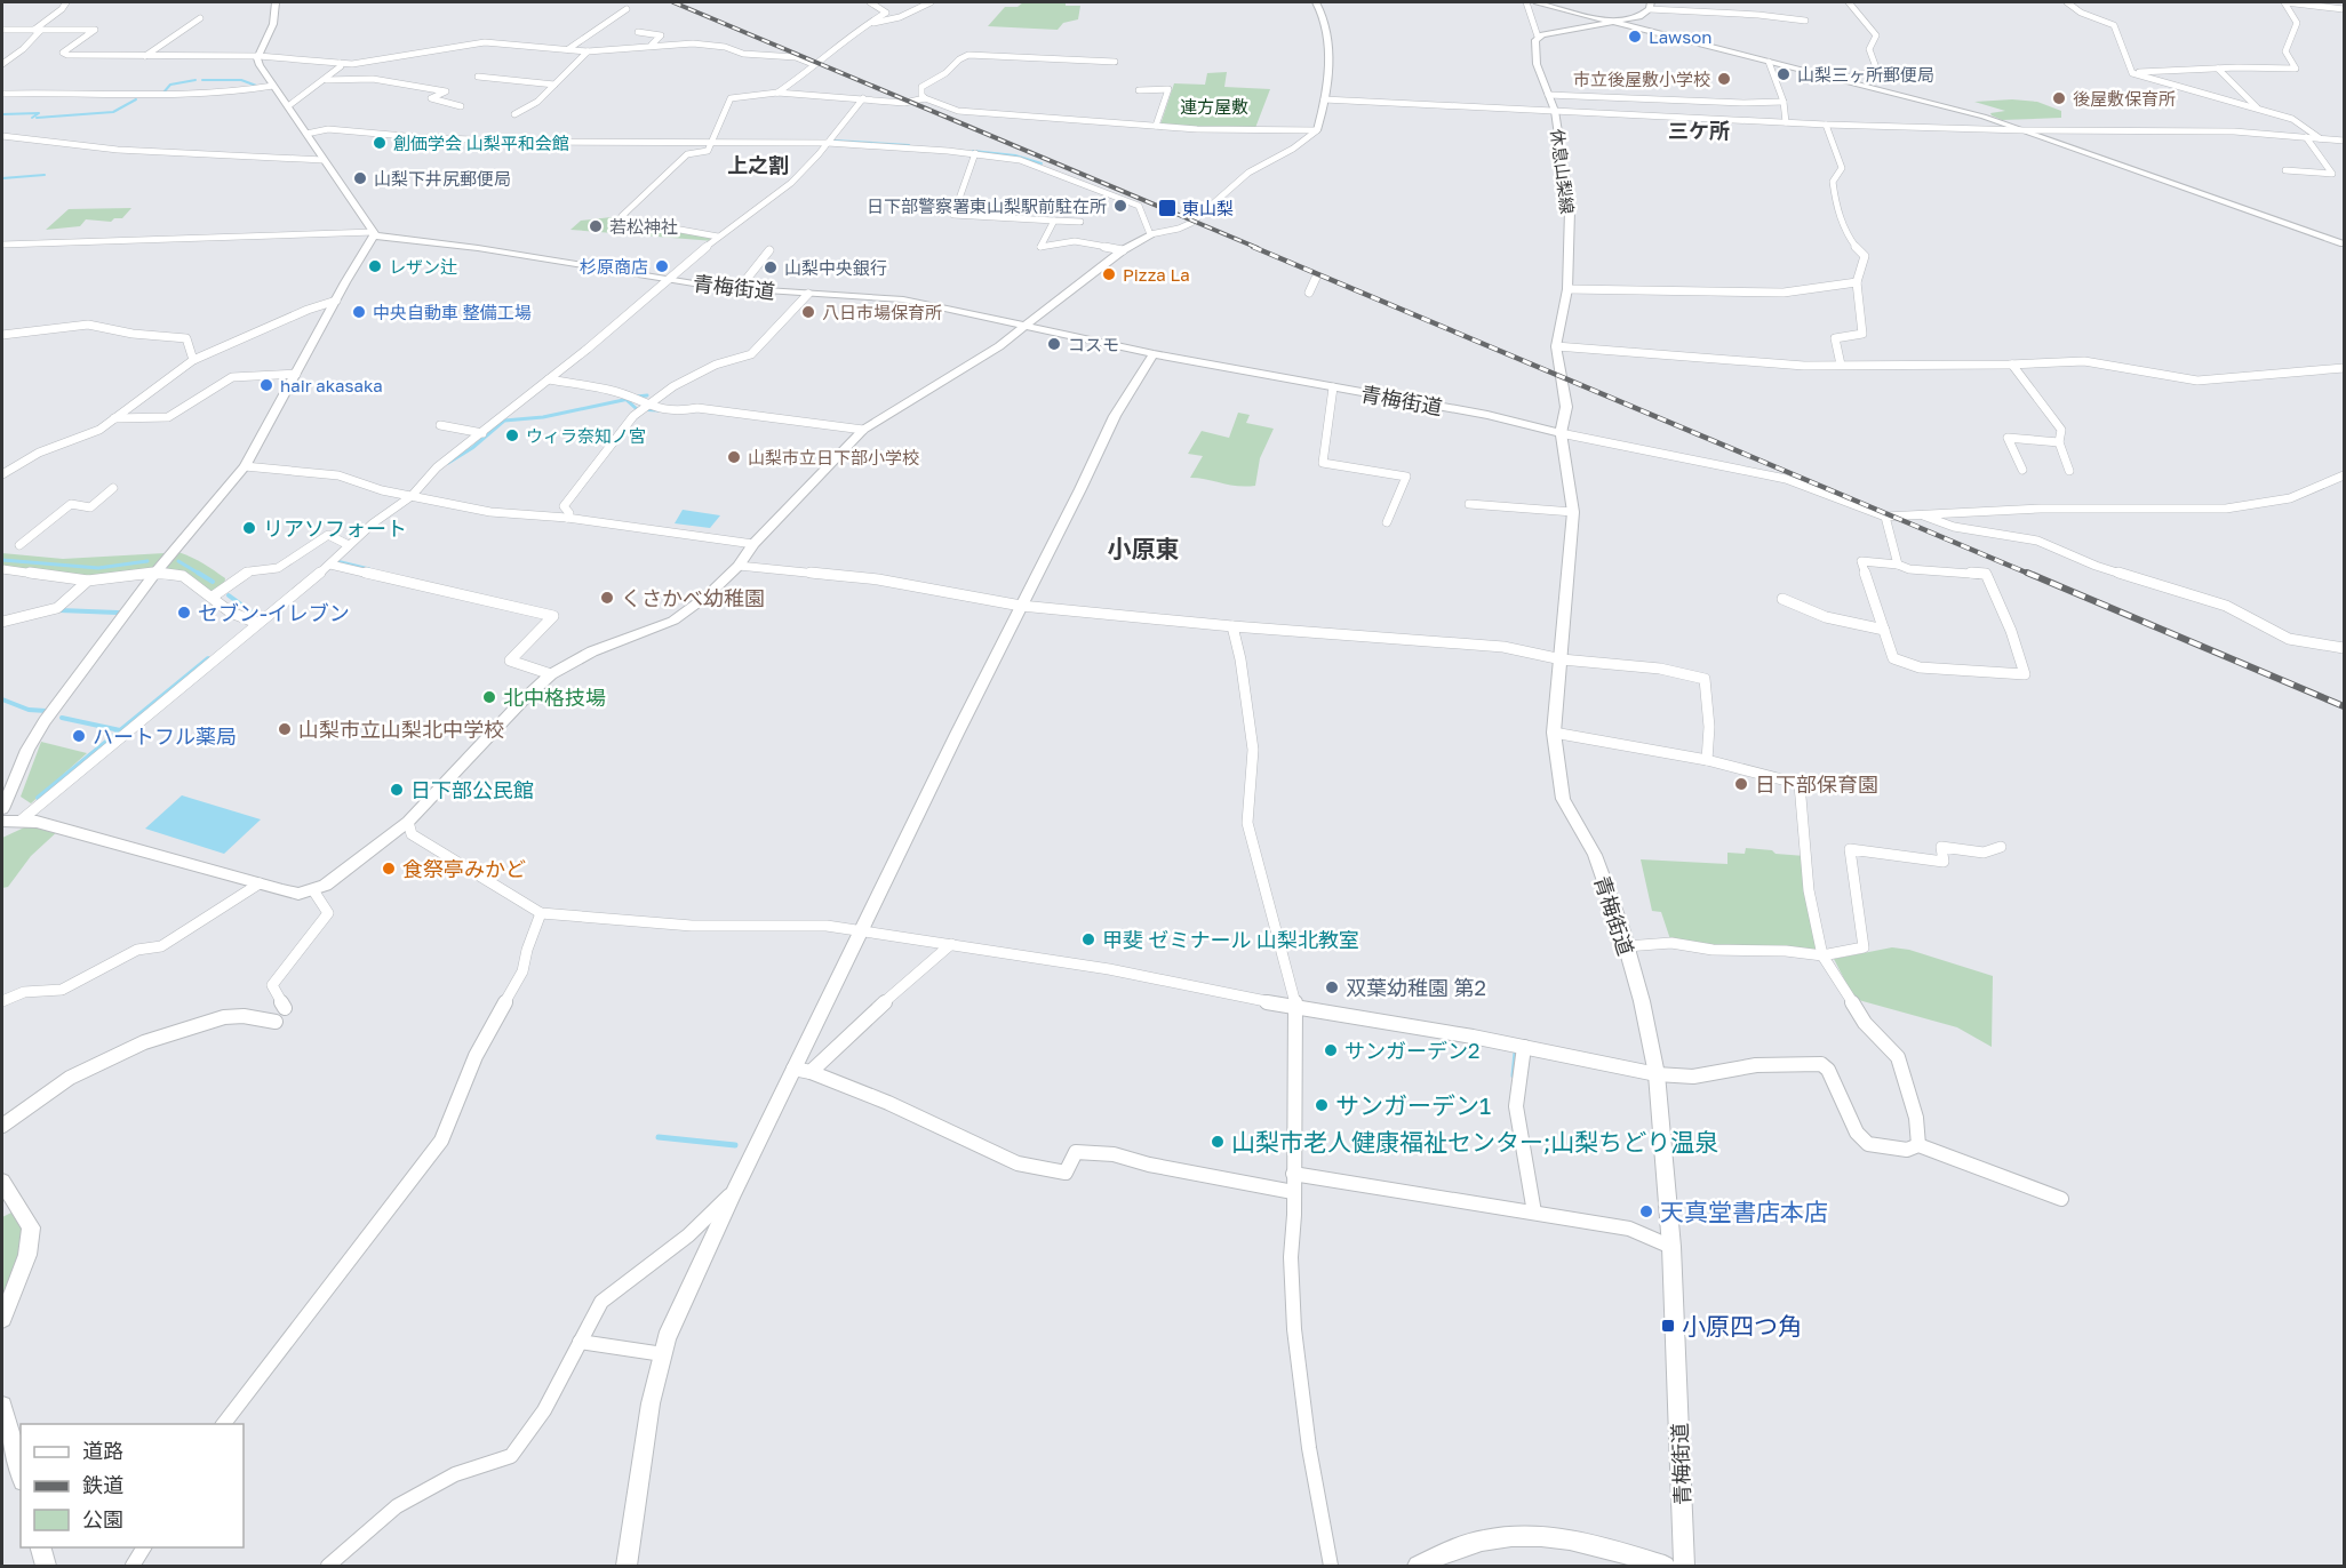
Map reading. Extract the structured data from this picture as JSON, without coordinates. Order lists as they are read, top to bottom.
{
  "streets": {
    "street": ["休息山梨線", "青梅街道"]
  },
  "crossings": [
    ["休息山梨線", "青梅街道"]
  ],
  "districts": ["三ケ所", "上之割", "小原東"],
  "parks": ["連方屋敷"],
  "places": {
    "other": [
      "Lawson",
      "山梨三ヶ所郵便局",
      "市立後屋敷小学校",
      "後屋敷保育所",
      "創価学会 山梨平和会館",
      "山梨下井尻郵便局",
      "日下部警察署東山梨駅前駐在所",
      "若松神社",
      "レザン辻",
      "杉原商店",
      "山梨中央銀行",
      "Pizza La",
      "中央自動車 整備工場",
      "八日市場保育所",
      "コスモ",
      "hair akasaka",
      "ウィラ奈知ノ宮",
      "山梨市立日下部小学校",
      "リアソフォート",
      "くさかべ幼稚園",
      "セブン-イレブン",
      "北中格技場",
      "山梨市立山梨北中学校",
      "ハートフル薬局",
      "日下部保育園",
      "日下部公民館",
      "食祭亭みかど",
      "甲斐 ゼミナール 山梨北教室",
      "双葉幼稚園 第2",
      "サンガーデン2",
      "サンガーデン1",
      "山梨市老人健康福祉センター;山梨ちどり温泉",
      "天真堂書店本店"
    ],
    "transit": ["東山梨", "小原四つ角"]
  },
  "legend": ["道路", "鉄道", "公園"]
}
